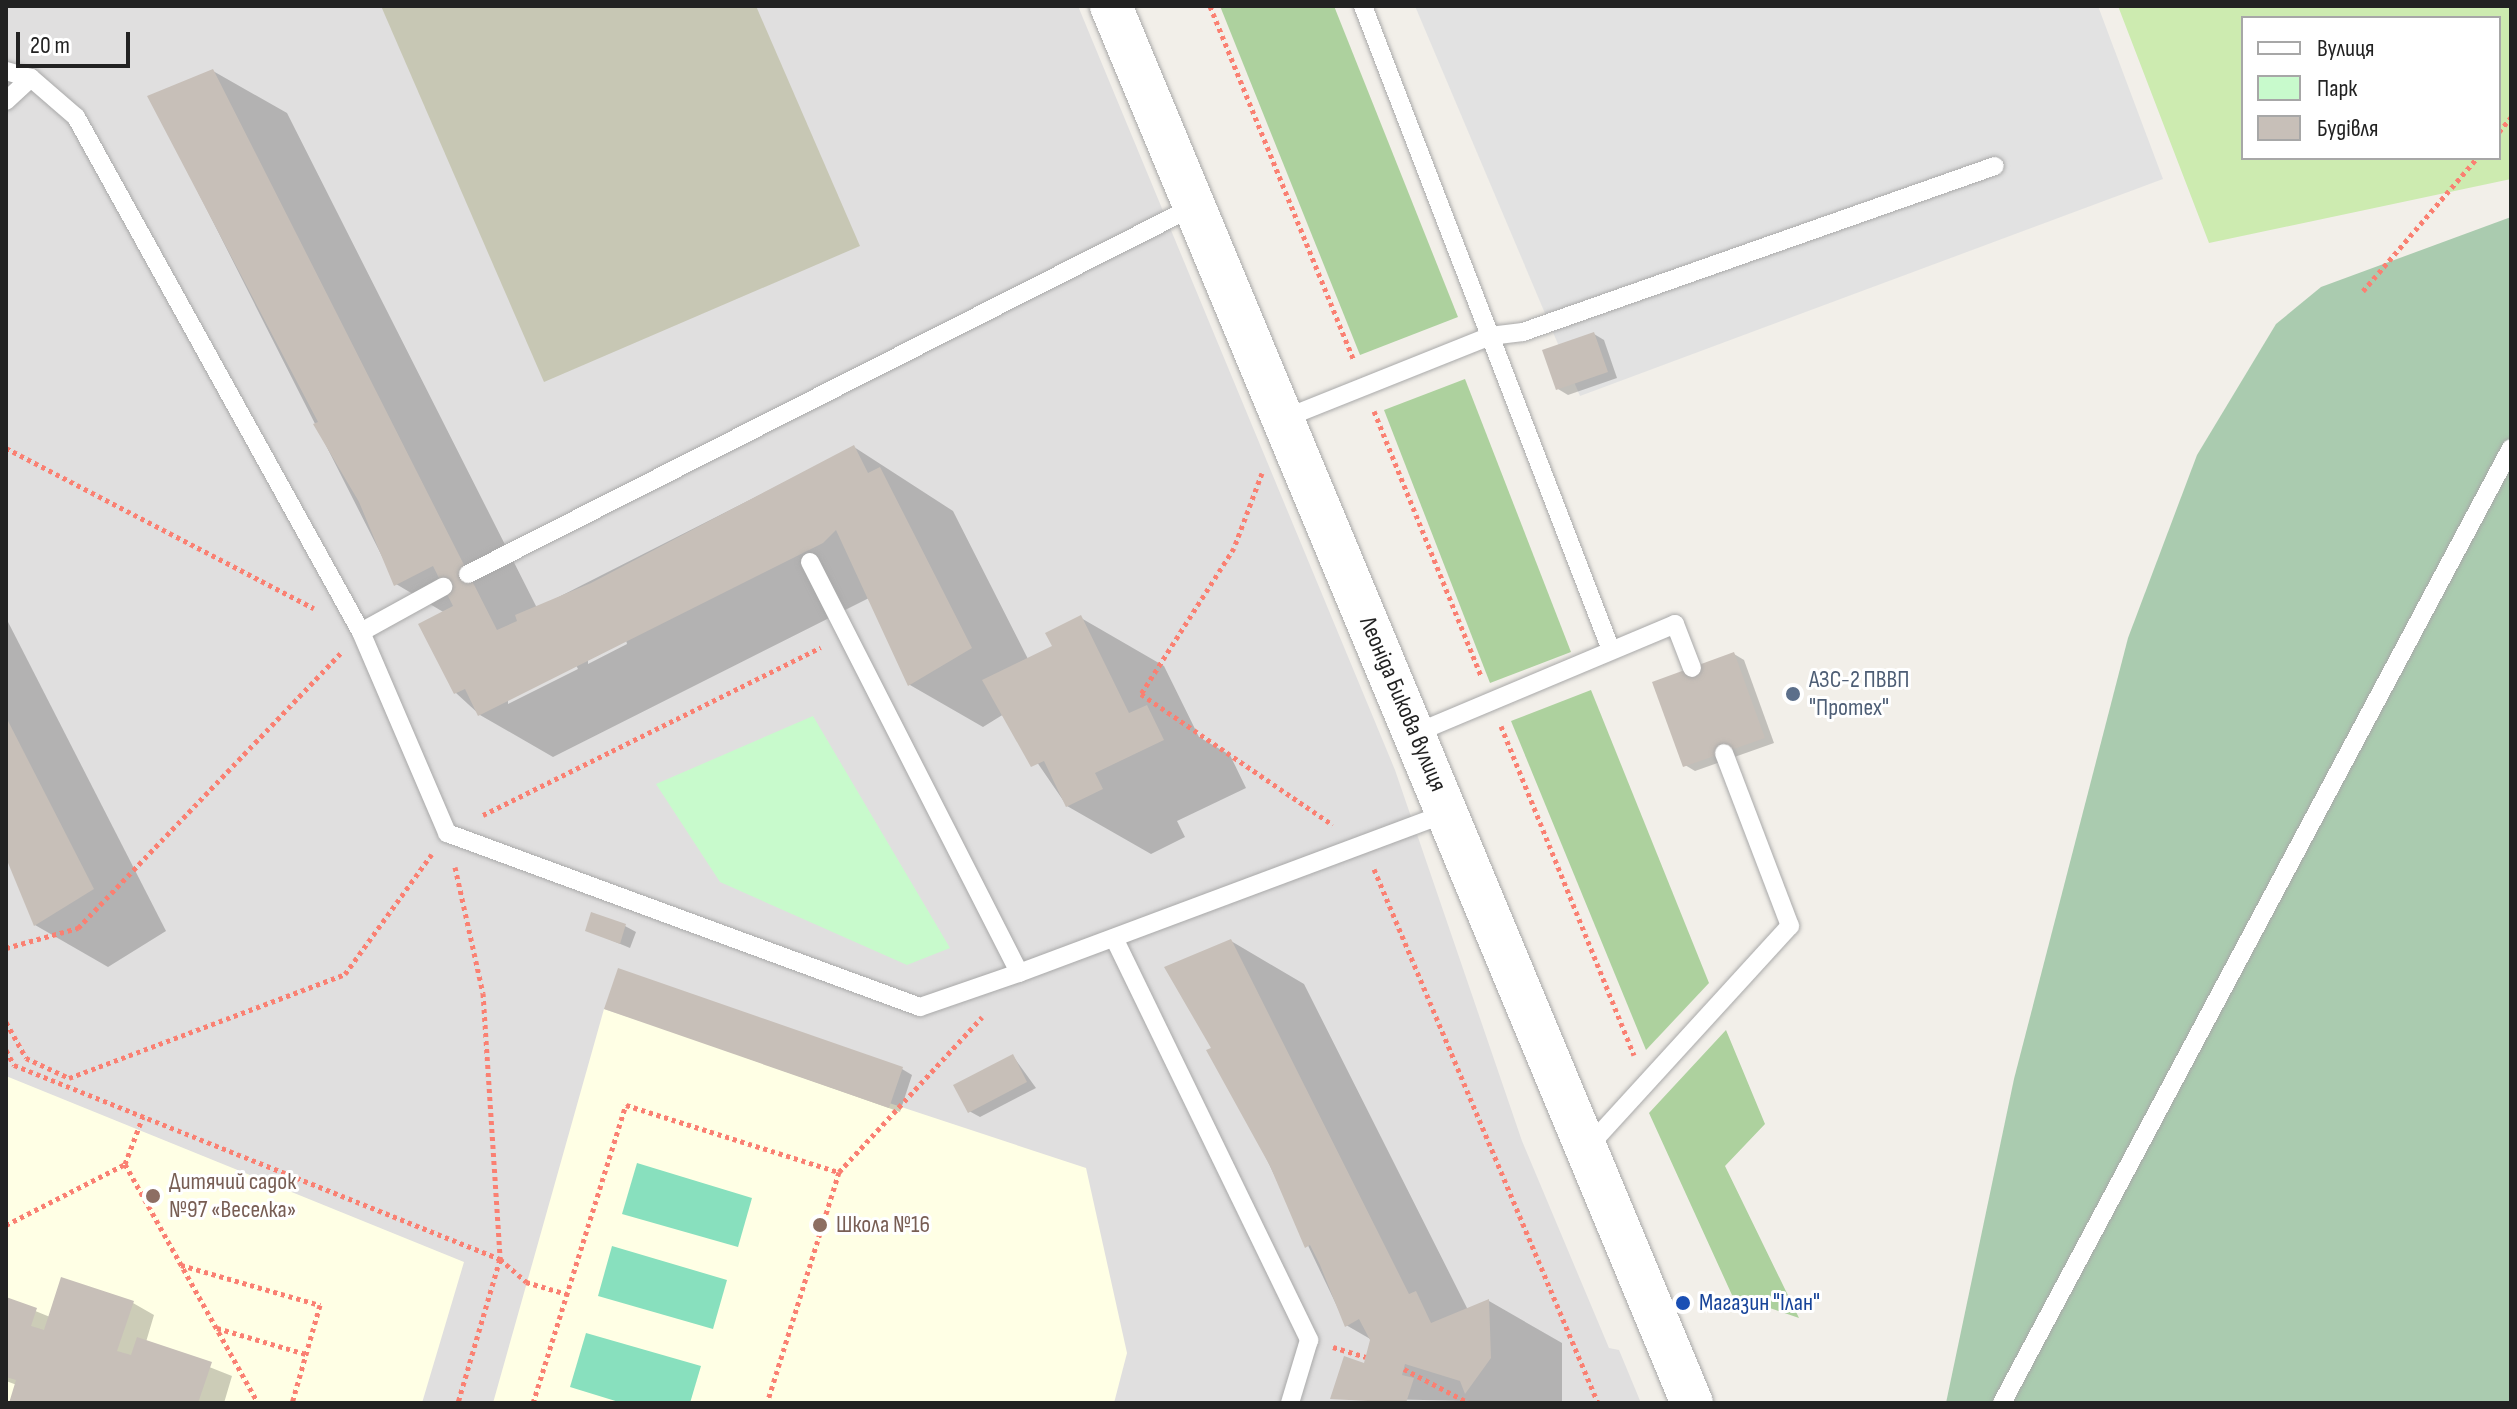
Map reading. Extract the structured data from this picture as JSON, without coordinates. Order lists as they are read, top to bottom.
{
  "streets": {
    "street": ["Леоніда Бикова вулиця"]
  },
  "places": [
    "АЗС-2 ПВВП \"Протех\"",
    "Дитячий садок №97 «Веселка»",
    "Школа №16",
    "Магазин \"Ілан\""
  ],
  "legend": ["Вулиця", "Парк", "Будівля"],
  "scale_bar": "20 m"
}
